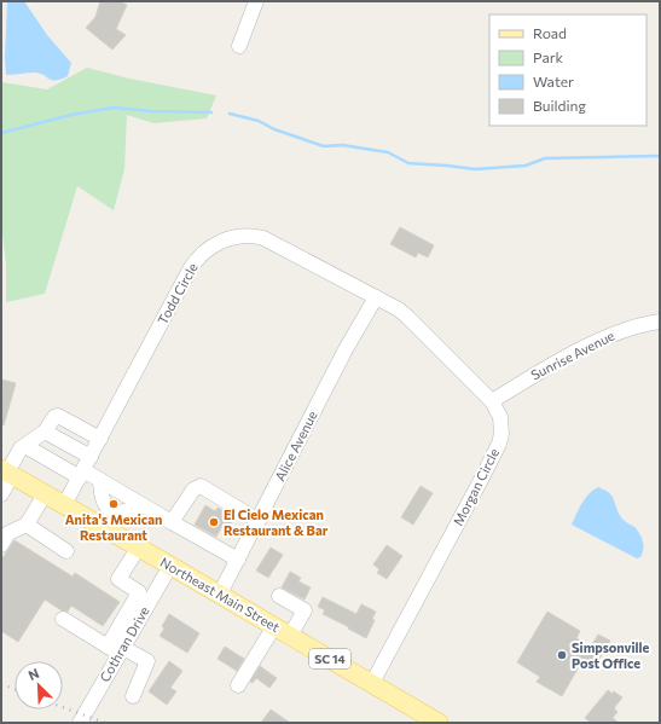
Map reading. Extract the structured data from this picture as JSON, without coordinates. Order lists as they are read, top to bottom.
{
  "streets": {
    "main road": ["Northeast Main Street", "SC 14"],
    "street": [
      "Todd Circle",
      "Sunrise Avenue",
      "Alice Avenue",
      "Morgan Circle",
      "Cothran Drive"
    ]
  },
  "crossings": [
    ["Todd Circle", "Alice Avenue"],
    ["Todd Circle", "Morgan Circle"],
    ["Todd Circle", "Northeast Main Street"],
    ["Sunrise Avenue", "Morgan Circle"],
    ["Alice Avenue", "Morgan Circle"],
    ["Alice Avenue", "Northeast Main Street"],
    ["Morgan Circle", "Northeast Main Street"],
    ["Northeast Main Street", "Cothran Drive"]
  ],
  "places": ["Anita's Mexican Restaurant", "El Cielo Mexican Restaurant & Bar", "Simpsonville Post Office"],
  "legend": [
    "Road",
    "Park",
    "Water",
    "Building"
  ],
  "north": "top left"
}
